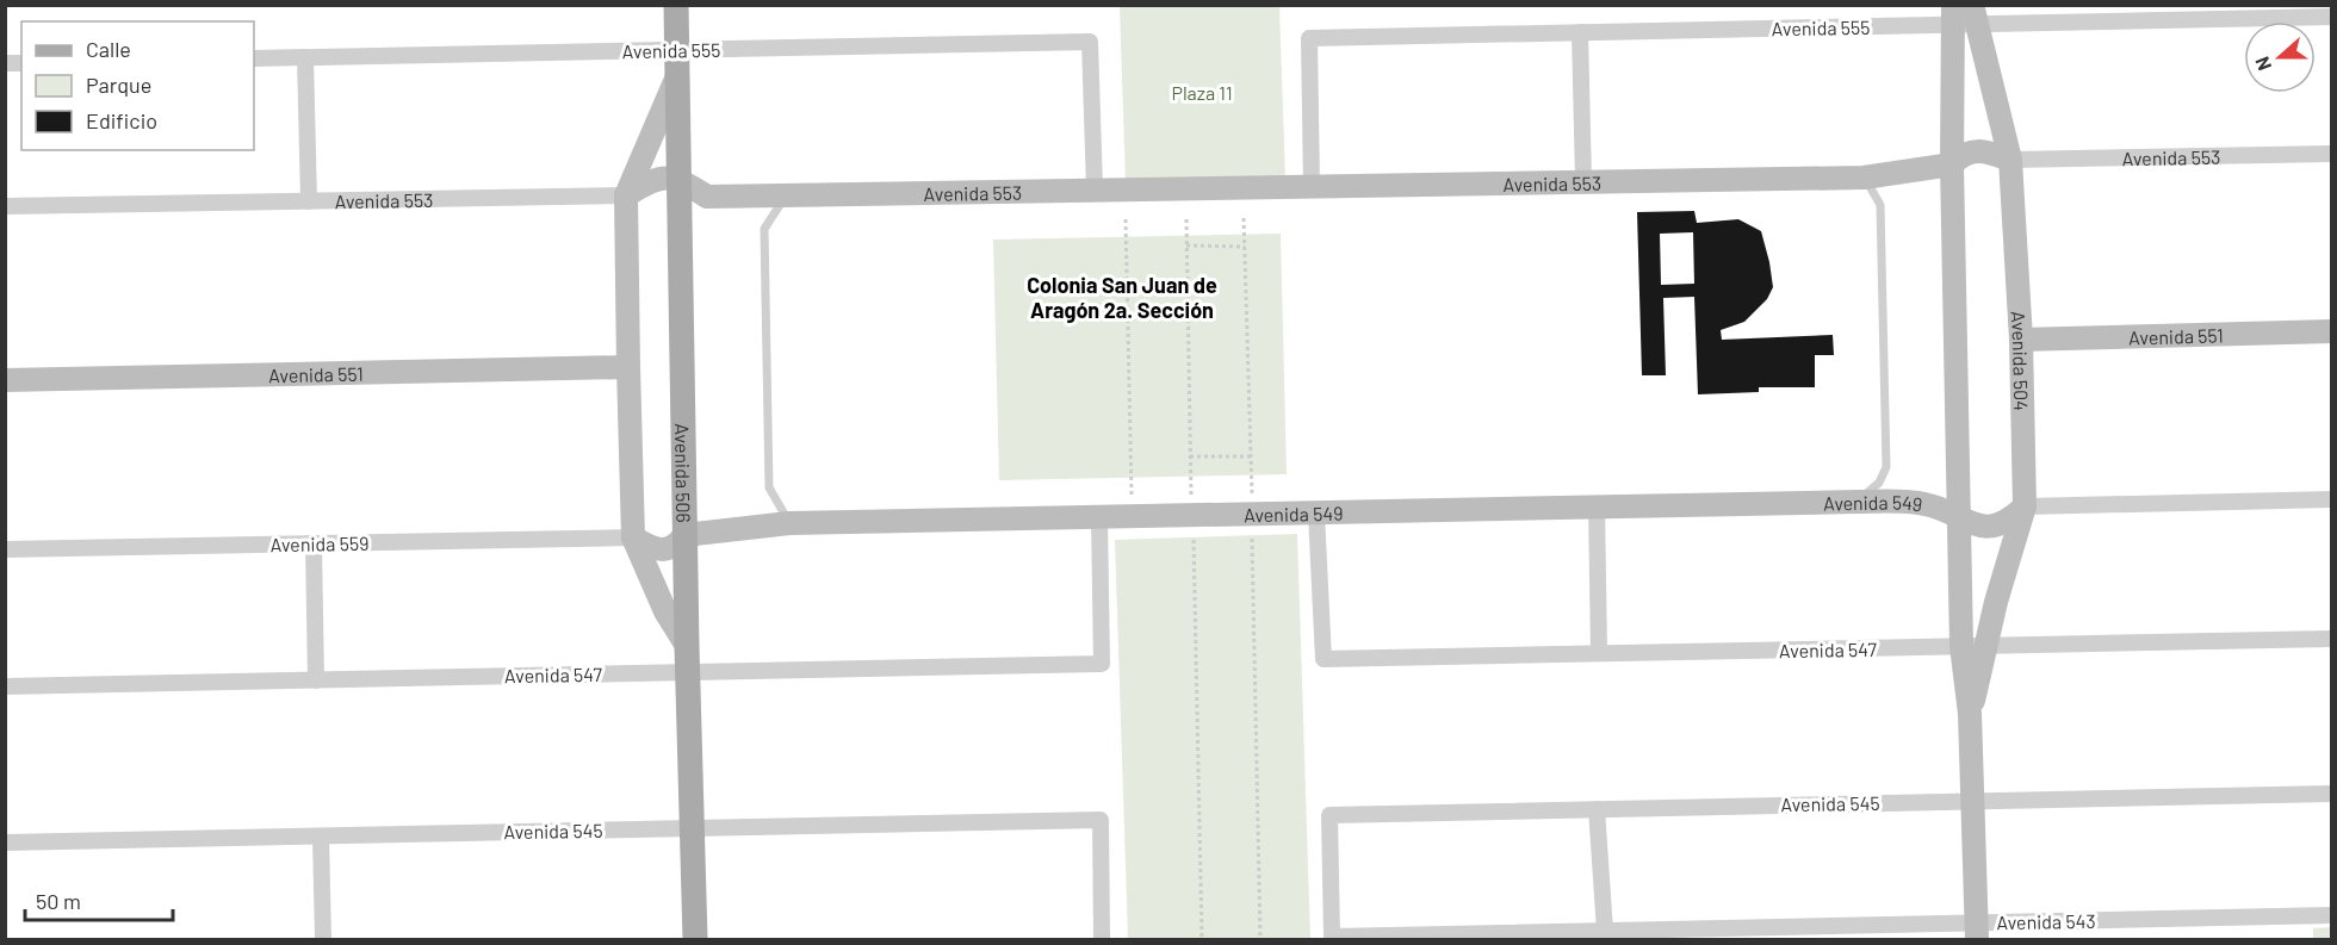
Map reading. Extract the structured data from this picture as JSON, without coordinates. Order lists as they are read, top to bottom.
{
  "streets": {
    "main road": ["Avenida 506"],
    "street": [
      "Avenida 555",
      "Avenida 553",
      "Avenida 551",
      "Avenida 504",
      "Avenida 549",
      "Avenida 559",
      "Avenida 547",
      "Avenida 545",
      "Avenida 543"
    ]
  },
  "crossings": [
    ["Avenida 555", "Avenida 553"],
    ["Avenida 555", "Avenida 504"],
    ["Avenida 555", "Avenida 506"],
    ["Avenida 553", "Avenida 504"],
    ["Avenida 553", "Avenida 506"],
    ["Avenida 551", "Avenida 504"],
    ["Avenida 504", "Avenida 549"],
    ["Avenida 504", "Avenida 547"],
    ["Avenida 504", "Avenida 545"],
    ["Avenida 504", "Avenida 543"],
    ["Avenida 506", "Avenida 549"],
    ["Avenida 506", "Avenida 547"],
    ["Avenida 506", "Avenida 545"],
    ["Avenida 549", "Avenida 559"],
    ["Avenida 549", "Avenida 547"],
    ["Avenida 545", "Avenida 543"]
  ],
  "districts": ["Colonia San Juan de Aragón 2a. Sección"],
  "parks": ["Plaza 11"],
  "legend": ["Calle", "Parque", "Edificio"],
  "scale_bar": "50 m",
  "north": "left"
}
